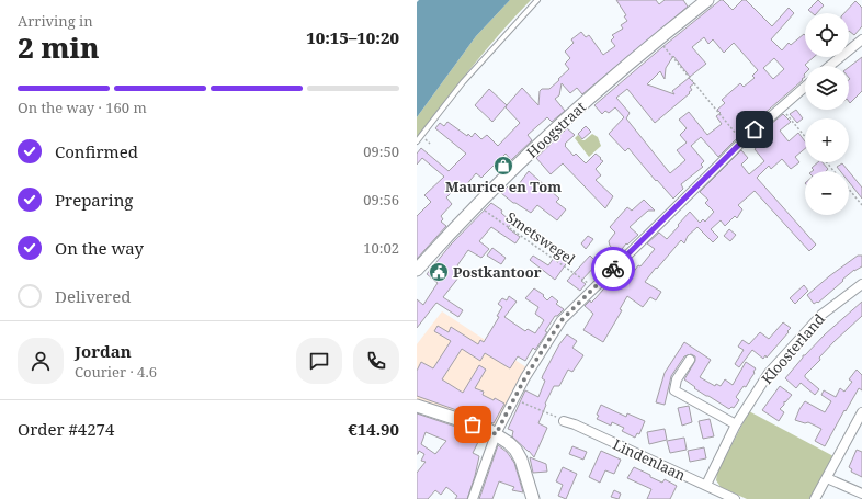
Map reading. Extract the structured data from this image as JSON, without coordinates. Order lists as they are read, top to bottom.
{
  "streets": {
    "main road": ["Hoogstraat"],
    "street": ["Kloosterland", "Lindenlaan"],
    "path": ["Smetswegel"]
  },
  "crossings": [
    ["Hoogstraat", "Smetswegel"],
    ["Kloosterland", "Lindenlaan"]
  ],
  "places": {
    "shop": ["Maurice en Tom"],
    "public building": ["Postkantoor"]
  },
  "page": {
    "heading": ["2 min", "Arriving in", "10:15–10:20"],
    "panel": [
      "Jordan",
      "Courier · 4.6",
      "Order #4274",
      "€14.90"
    ],
    "map_buttons": ["+", "−"],
    "bar": "On the way · 160 m",
    "list": [
      ["Confirmed", "09:50"],
      ["Preparing", "09:56"],
      ["On the way", "10:02"],
      "Delivered"
    ]
  }
}
